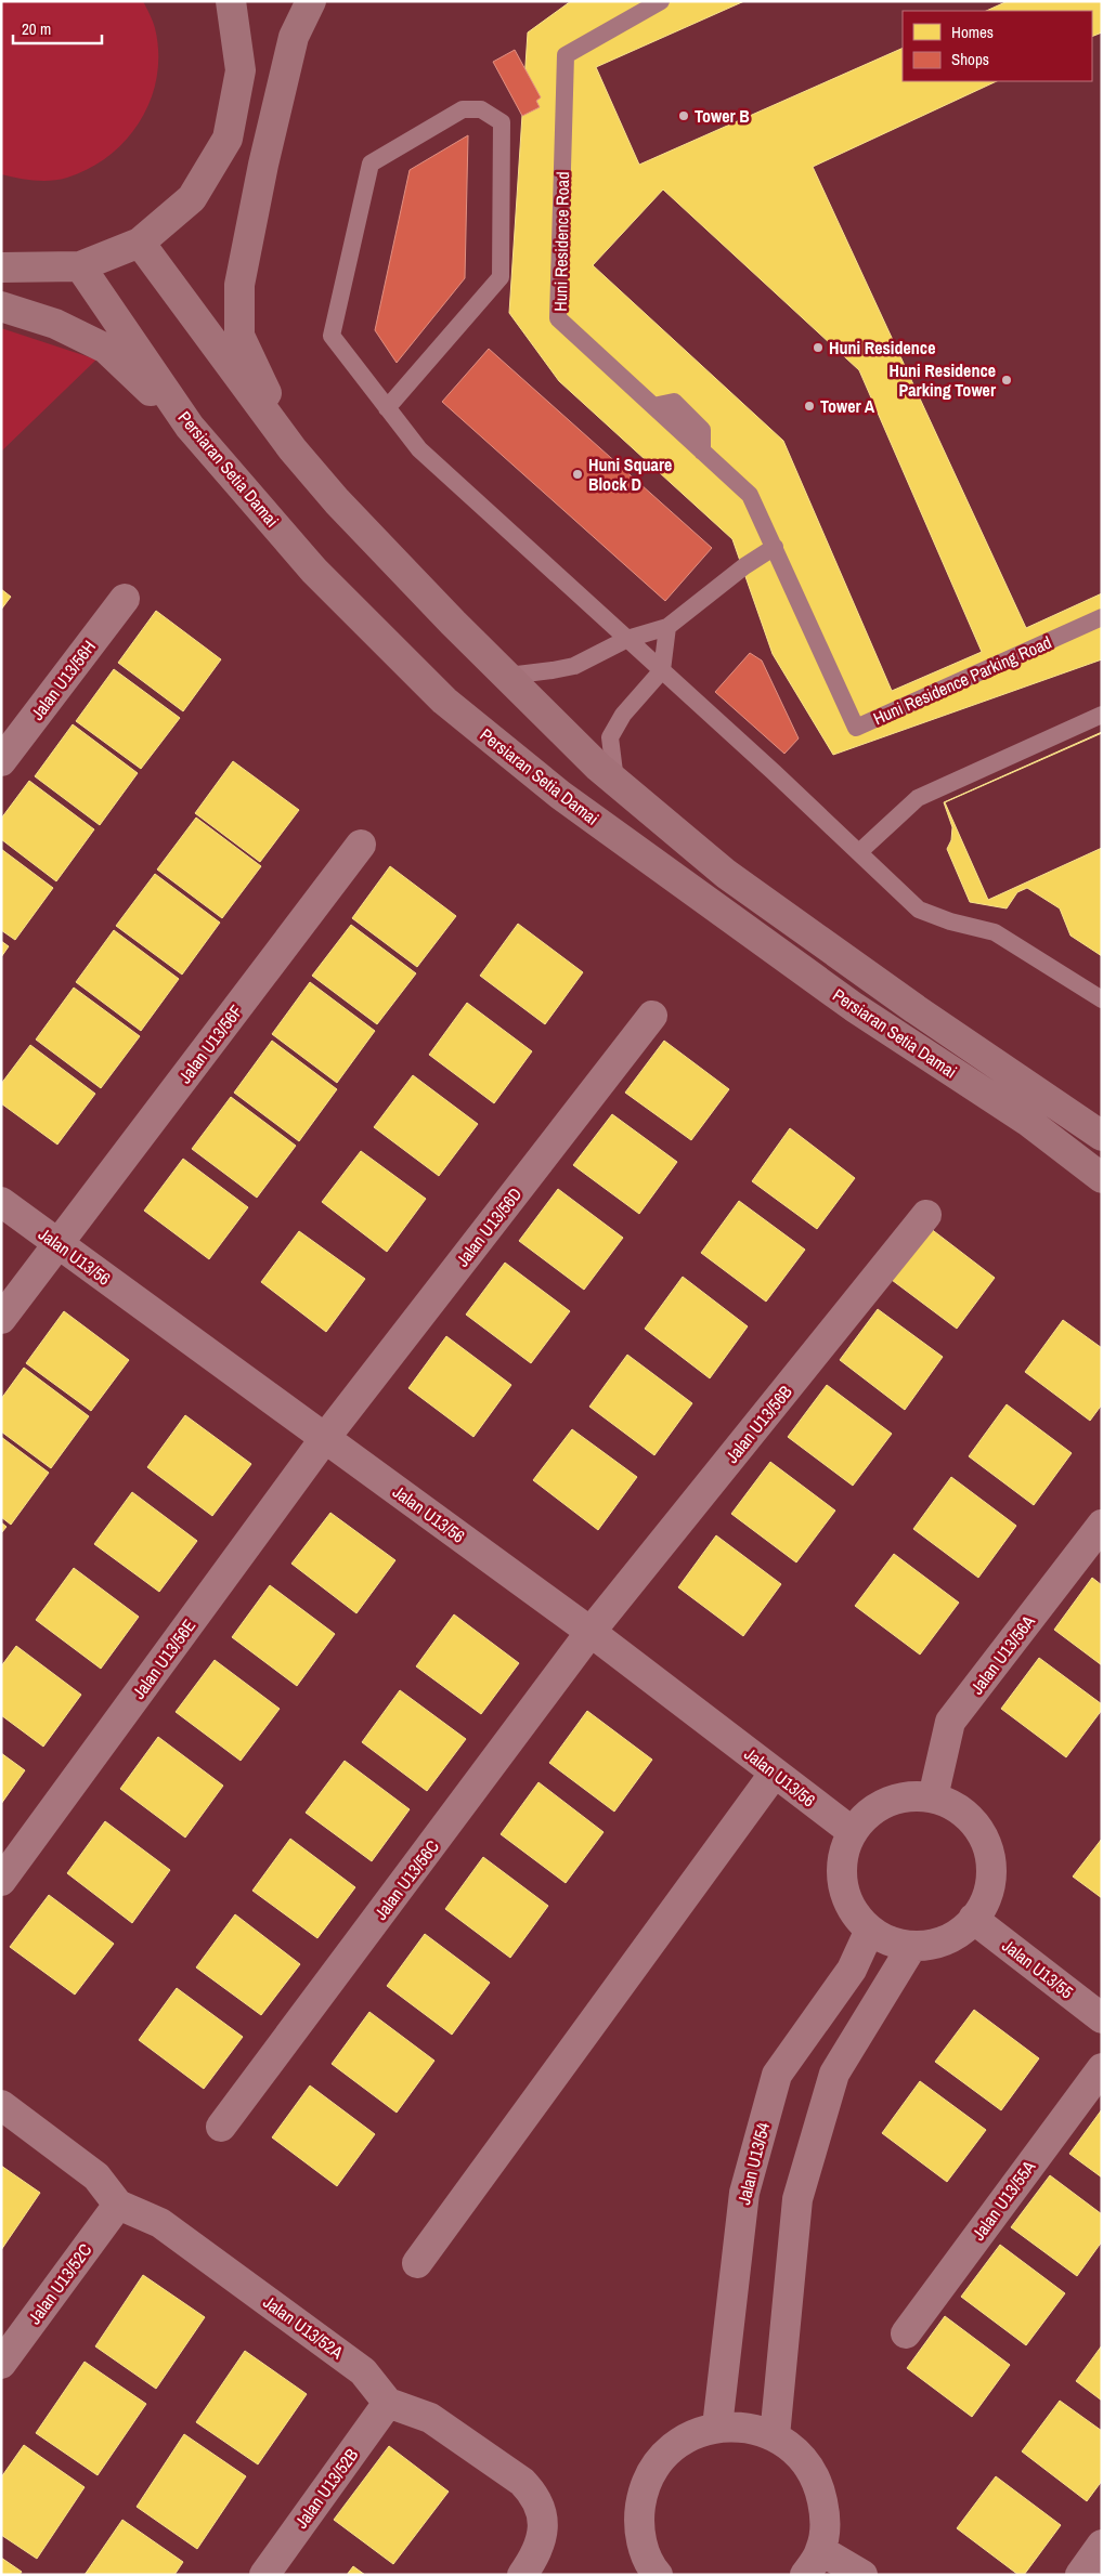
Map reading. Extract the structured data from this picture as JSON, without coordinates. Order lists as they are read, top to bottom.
{
  "streets": {
    "street": [
      "Persiaran Setia Damai",
      "Jalan U13/56H",
      "Jalan U13/56F",
      "Jalan U13/56D",
      "Jalan U13/56",
      "Jalan U13/56B",
      "Jalan U13/56A",
      "Jalan U13/56E",
      "Jalan U13/56C",
      "Jalan U13/55",
      "Jalan U13/54",
      "Jalan U13/55A",
      "Jalan U13/52C",
      "Jalan U13/52A",
      "Jalan U13/52B"
    ],
    "lane": ["Huni Residence Road", "Huni Residence Parking Road"]
  },
  "crossings": [
    ["Huni Residence Road", "Huni Residence Parking Road"],
    ["Jalan U13/56F", "Jalan U13/56"],
    ["Jalan U13/56D", "Jalan U13/56"],
    ["Jalan U13/56D", "Jalan U13/56E"],
    ["Jalan U13/56", "Jalan U13/56B"],
    ["Jalan U13/56", "Jalan U13/56A"],
    ["Jalan U13/56", "Jalan U13/56E"],
    ["Jalan U13/56", "Jalan U13/56C"],
    ["Jalan U13/56", "Jalan U13/55"],
    ["Jalan U13/56", "Jalan U13/54"],
    ["Jalan U13/56B", "Jalan U13/56C"],
    ["Jalan U13/56A", "Jalan U13/55"],
    ["Jalan U13/56A", "Jalan U13/54"],
    ["Jalan U13/55", "Jalan U13/54"],
    ["Jalan U13/52C", "Jalan U13/52A"],
    ["Jalan U13/52A", "Jalan U13/52B"]
  ],
  "places": [
    "Tower B",
    "Huni Residence",
    "Huni Residence Parking Tower",
    "Tower A",
    "Huni Square Block D"
  ],
  "legend": ["Homes", "Shops"],
  "scale_bar": "20 m"
}
